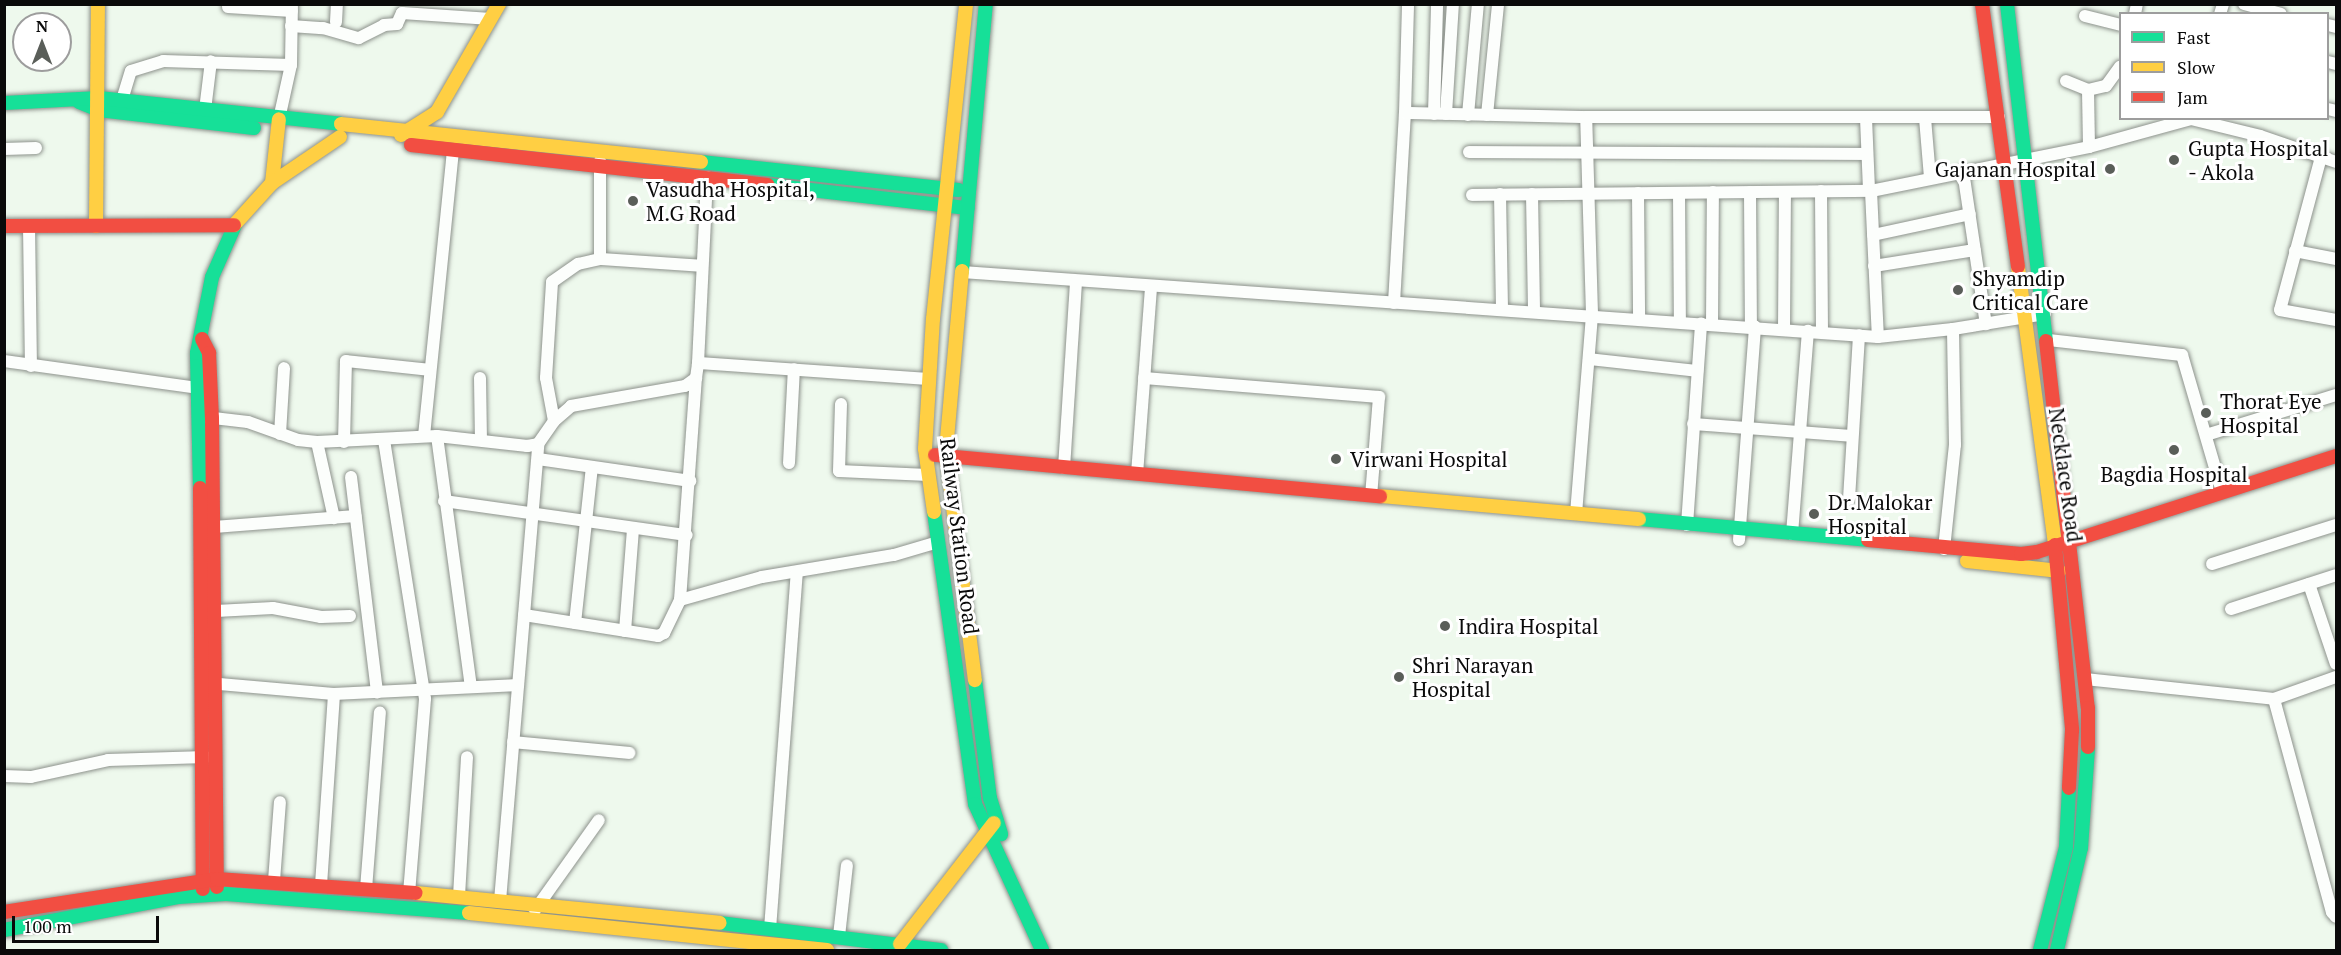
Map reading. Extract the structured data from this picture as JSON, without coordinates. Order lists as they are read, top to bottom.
{
  "streets": {
    "main road": ["Necklace Road", "Railway Station Road"]
  },
  "places": [
    "Gupta Hospital - Akola",
    "Gajanan Hospital",
    "Vasudha Hospital, M.G Road",
    "Shyamdip Critical Care",
    "Thorat Eye Hospital",
    "Bagdia Hospital",
    "Virwani Hospital",
    "Dr.Malokar Hospital",
    "Indira Hospital",
    "Shri Narayan Hospital"
  ],
  "legend": ["Fast", "Slow", "Jam"],
  "scale_bar": "100 m",
  "north": "top"
}
